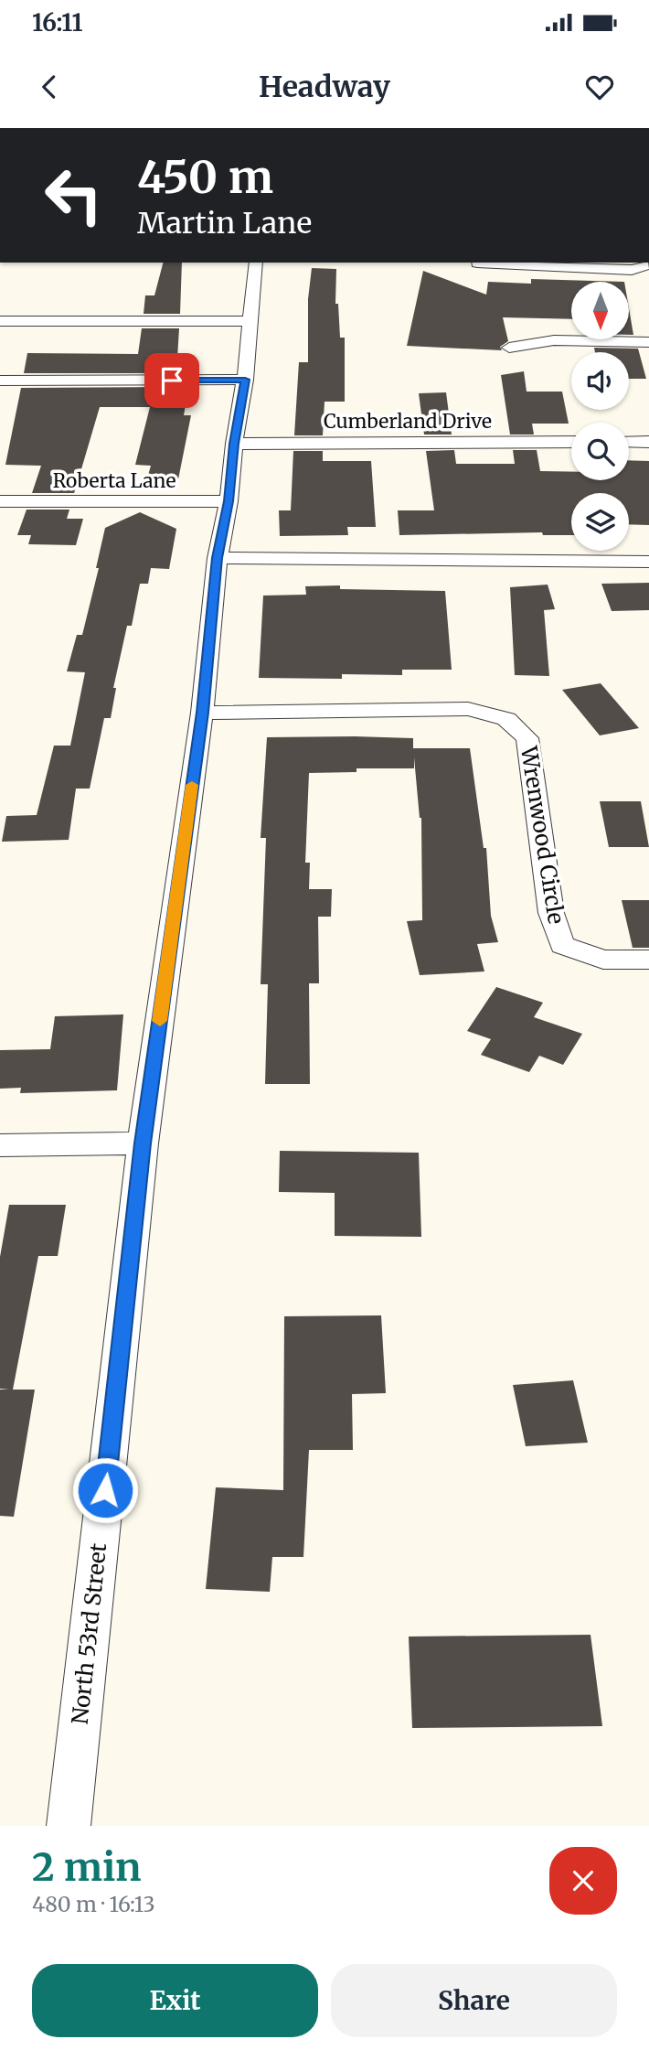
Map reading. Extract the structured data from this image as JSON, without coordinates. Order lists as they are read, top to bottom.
{
  "streets": {
    "street": [
      "Cumberland Drive",
      "Roberta Lane",
      "Wrenwood Circle",
      "North 53rd Street"
    ]
  },
  "crossings": [
    ["Cumberland Drive", "North 53rd Street"],
    ["Roberta Lane", "North 53rd Street"],
    ["Wrenwood Circle", "North 53rd Street"]
  ],
  "north": "bottom",
  "page": {
    "status": "16:11",
    "header": "Headway",
    "turn": ["450 m", "Martin Lane"],
    "heading": ["2 min", "480 m · 16:13"],
    "buttons": ["Exit", "Share"]
  }
}
